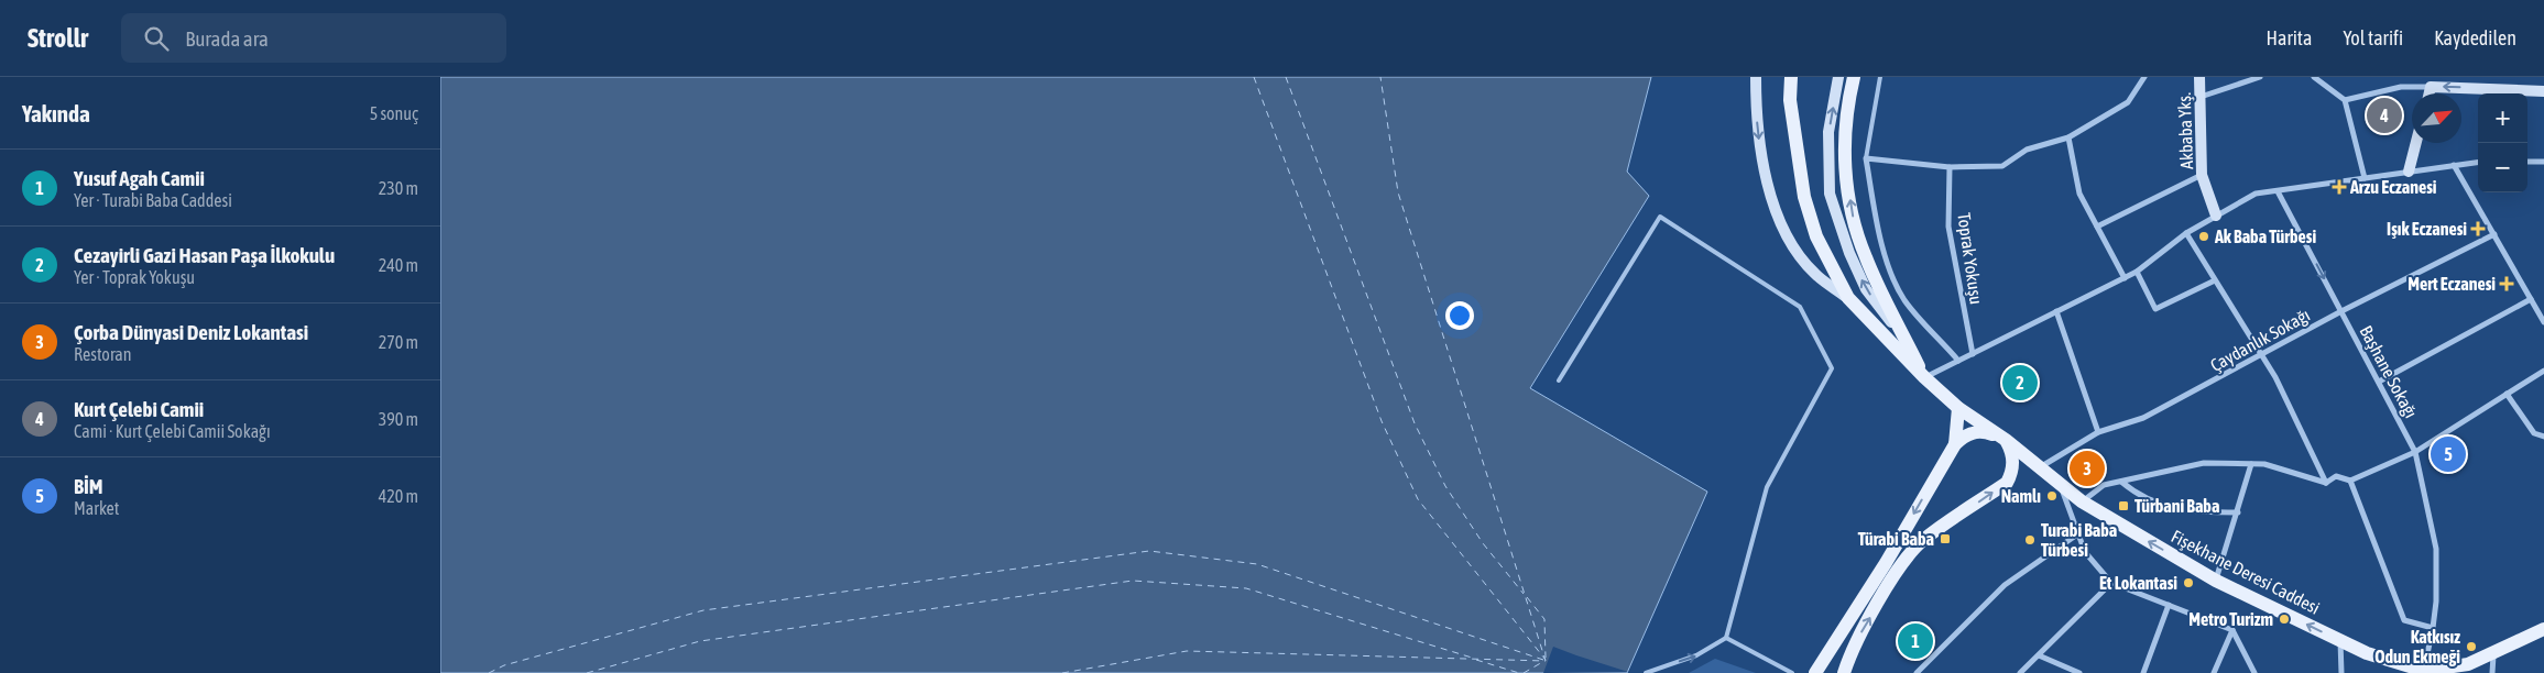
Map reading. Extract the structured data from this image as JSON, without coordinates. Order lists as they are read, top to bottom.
{
  "streets": {
    "main road": ["Fişekhane Deresi Caddesi"],
    "street": [
      "Akbaba Ykş.",
      "Toprak Yokuşu",
      "Çaydanlık Sokağı",
      "Başhane Sokağı"
    ]
  },
  "crossings": [
    ["Çaydanlık Sokağı", "Başhane Sokağı"],
    ["Çaydanlık Sokağı", "Fişekhane Deresi Caddesi"],
    ["Başhane Sokağı", "Fişekhane Deresi Caddesi"]
  ],
  "places": {
    "health": ["Arzu Eczanesi", "Işık Eczanesi", "Mert Eczanesi"],
    "other": [
      "Ak Baba Türbesi",
      "Namlı",
      "Turabi Baba Türbesi",
      "Et Lokantasi",
      "Metro Turizm",
      "Katkısız Odun Ekmeği"
    ],
    "transit": ["Türbani Baba", "Türabi Baba"]
  },
  "north": "top right",
  "page": {
    "header": "Strollr",
    "search": "Burada ara",
    "nav": ["Harita", "Yol tarifi", "Kaydedilen"],
    "heading": ["Yakında", "5 sonuç"],
    "map_buttons": ["+", "−"],
    "pins": [
      "4",
      "2",
      "5",
      "3",
      "1"
    ],
    "list": [
      {
        "mark": "1",
        "name": "Yusuf Agah Camii",
        "note": "Yer · Turabi Baba Caddesi",
        "value": "230 m"
      },
      {
        "mark": "2",
        "name": "Cezayirli Gazi Hasan Paşa İlkokulu",
        "note": "Yer · Toprak Yokuşu",
        "value": "240 m"
      },
      {
        "mark": "3",
        "name": "Çorba Dünyasi Deniz Lokantasi",
        "note": "Restoran",
        "value": "270 m"
      },
      {
        "mark": "4",
        "name": "Kurt Çelebi Camii",
        "note": "Cami · Kurt Çelebi Camii Sokağı",
        "value": "390 m"
      },
      {
        "mark": "5",
        "name": "BİM",
        "note": "Market",
        "value": "420 m"
      }
    ]
  }
}
